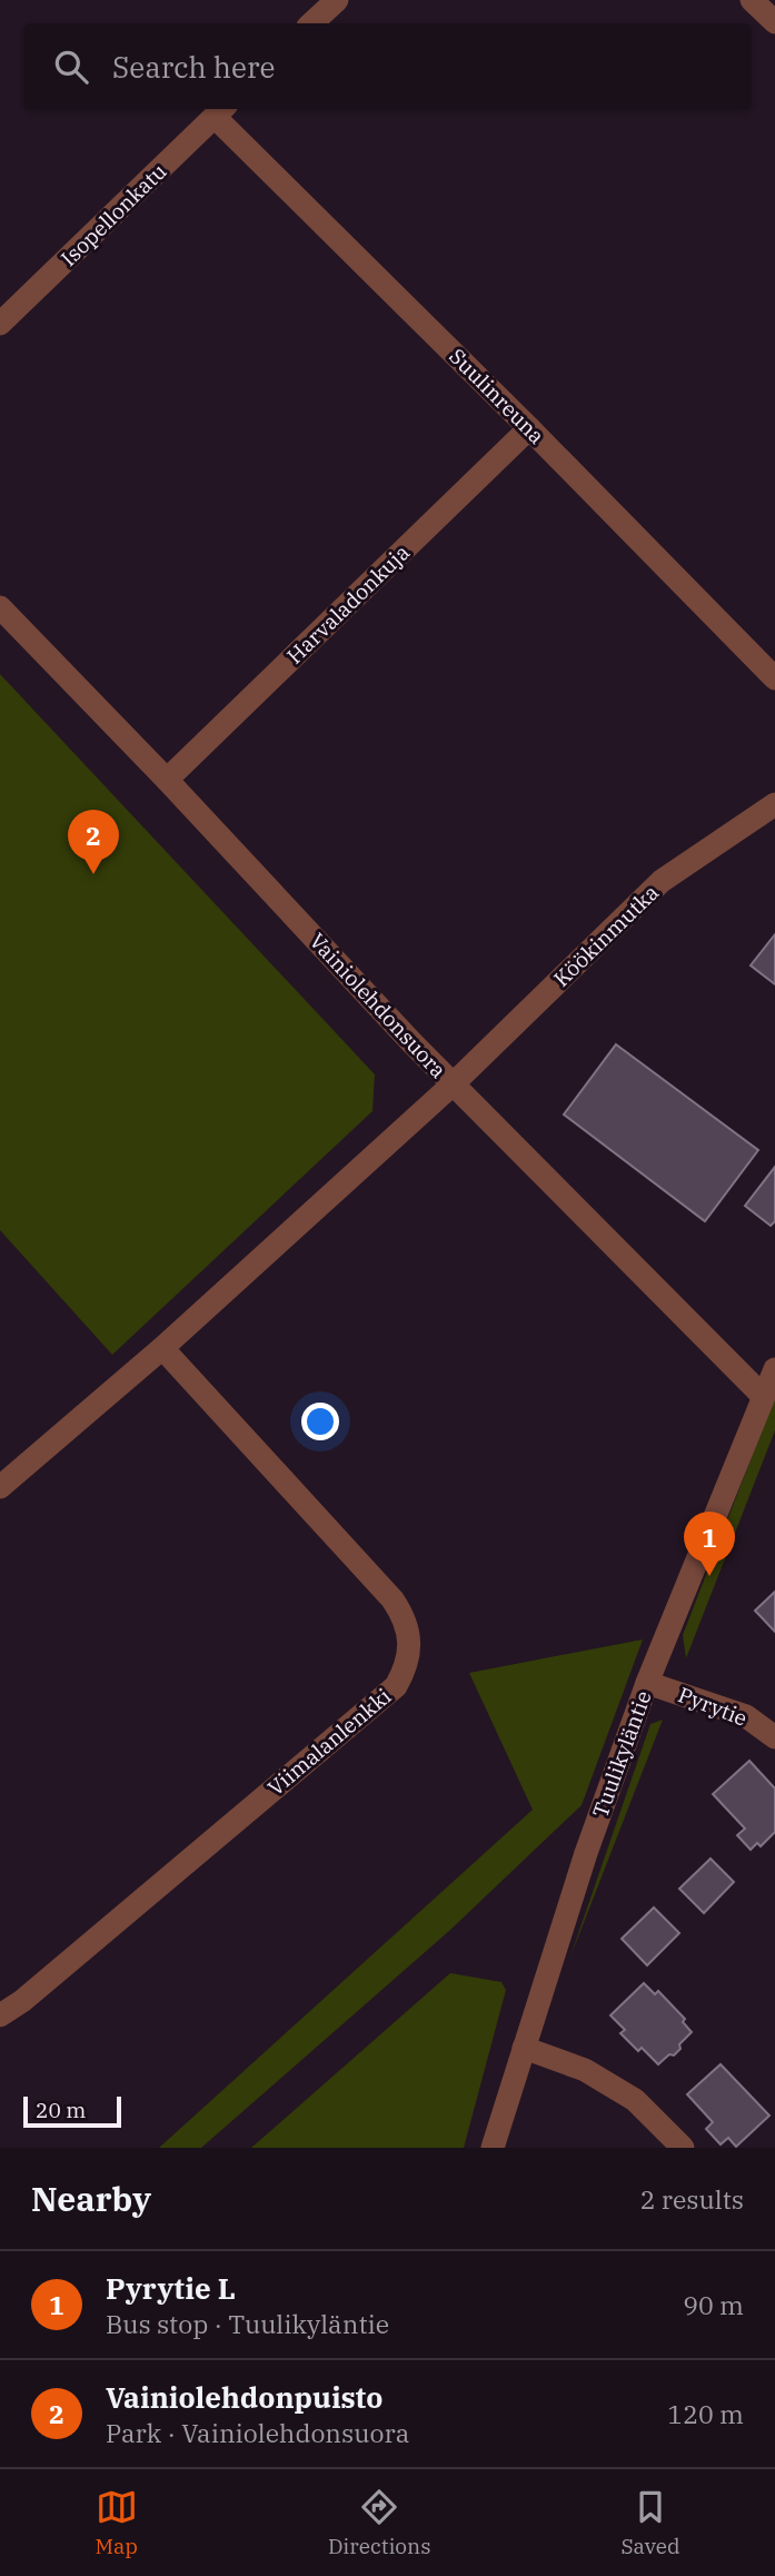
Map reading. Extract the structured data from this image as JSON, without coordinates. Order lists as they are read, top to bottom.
{
  "streets": {
    "street": [
      "Isopellonkatu",
      "Suulinreuna",
      "Harvaladonkuja",
      "Köökinmutka",
      "Vainiolehdonsuora",
      "Pyrytie",
      "Viimalanlenkki",
      "Tuulikyläntie"
    ]
  },
  "crossings": [
    ["Isopellonkatu", "Suulinreuna"],
    ["Suulinreuna", "Harvaladonkuja"],
    ["Harvaladonkuja", "Vainiolehdonsuora"],
    ["Köökinmutka", "Vainiolehdonsuora"],
    ["Vainiolehdonsuora", "Tuulikyläntie"],
    ["Pyrytie", "Tuulikyläntie"]
  ],
  "scale_bar": "20 m",
  "page": {
    "search": "Search here",
    "pins": ["2", "1"],
    "scale": "20 m",
    "heading": ["Nearby", "2 results"],
    "list": [
      {
        "mark": "1",
        "name": "Pyrytie L",
        "note": "Bus stop · Tuulikyläntie",
        "value": "90 m"
      },
      {
        "mark": "2",
        "name": "Vainiolehdonpuisto",
        "note": "Park · Vainiolehdonsuora",
        "value": "120 m"
      }
    ],
    "nav": ["Map", "Directions", "Saved"]
  }
}
